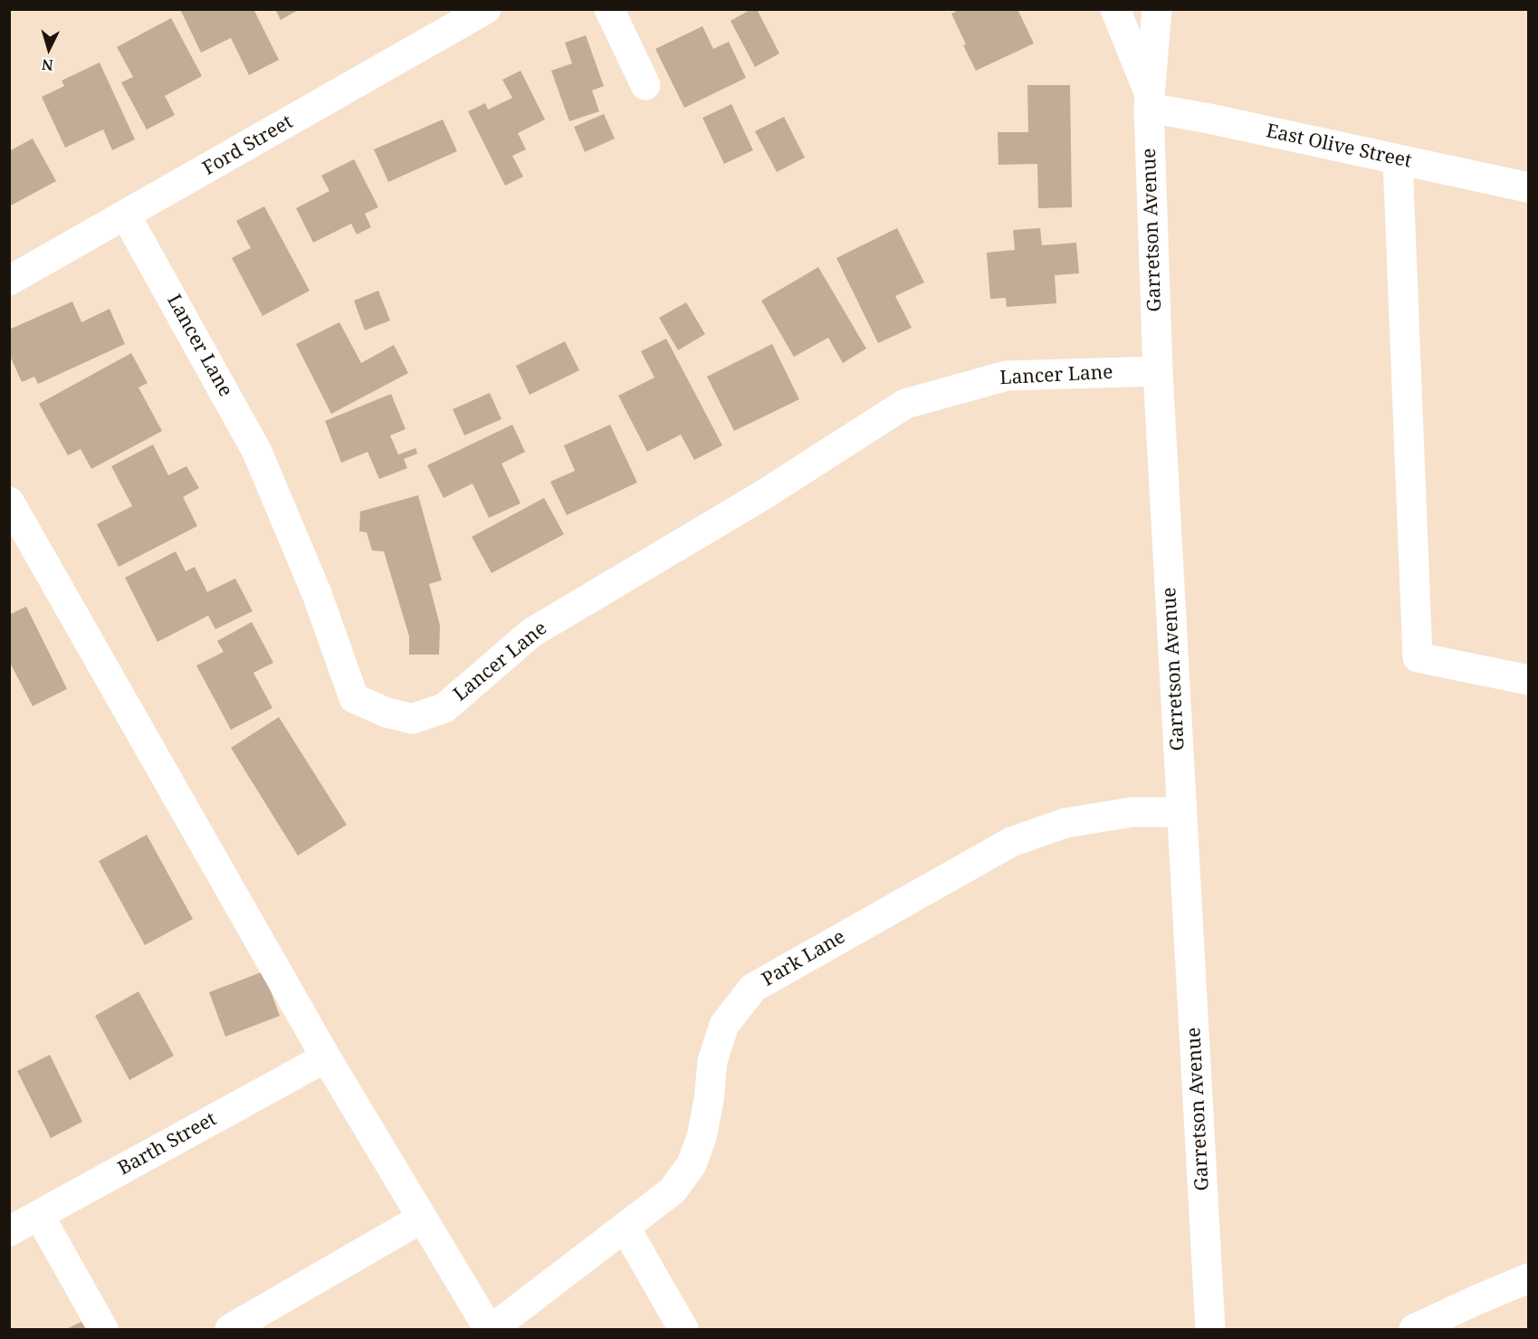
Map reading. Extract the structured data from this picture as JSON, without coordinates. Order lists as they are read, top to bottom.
{
  "streets": {
    "street": [
      "Ford Street",
      "East Olive Street",
      "Garretson Avenue",
      "Lancer Lane",
      "Park Lane",
      "Barth Street"
    ]
  },
  "crossings": [
    ["Ford Street", "Lancer Lane"],
    ["East Olive Street", "Garretson Avenue"],
    ["Garretson Avenue", "Lancer Lane"],
    ["Garretson Avenue", "Park Lane"]
  ],
  "north": "bottom"
}
